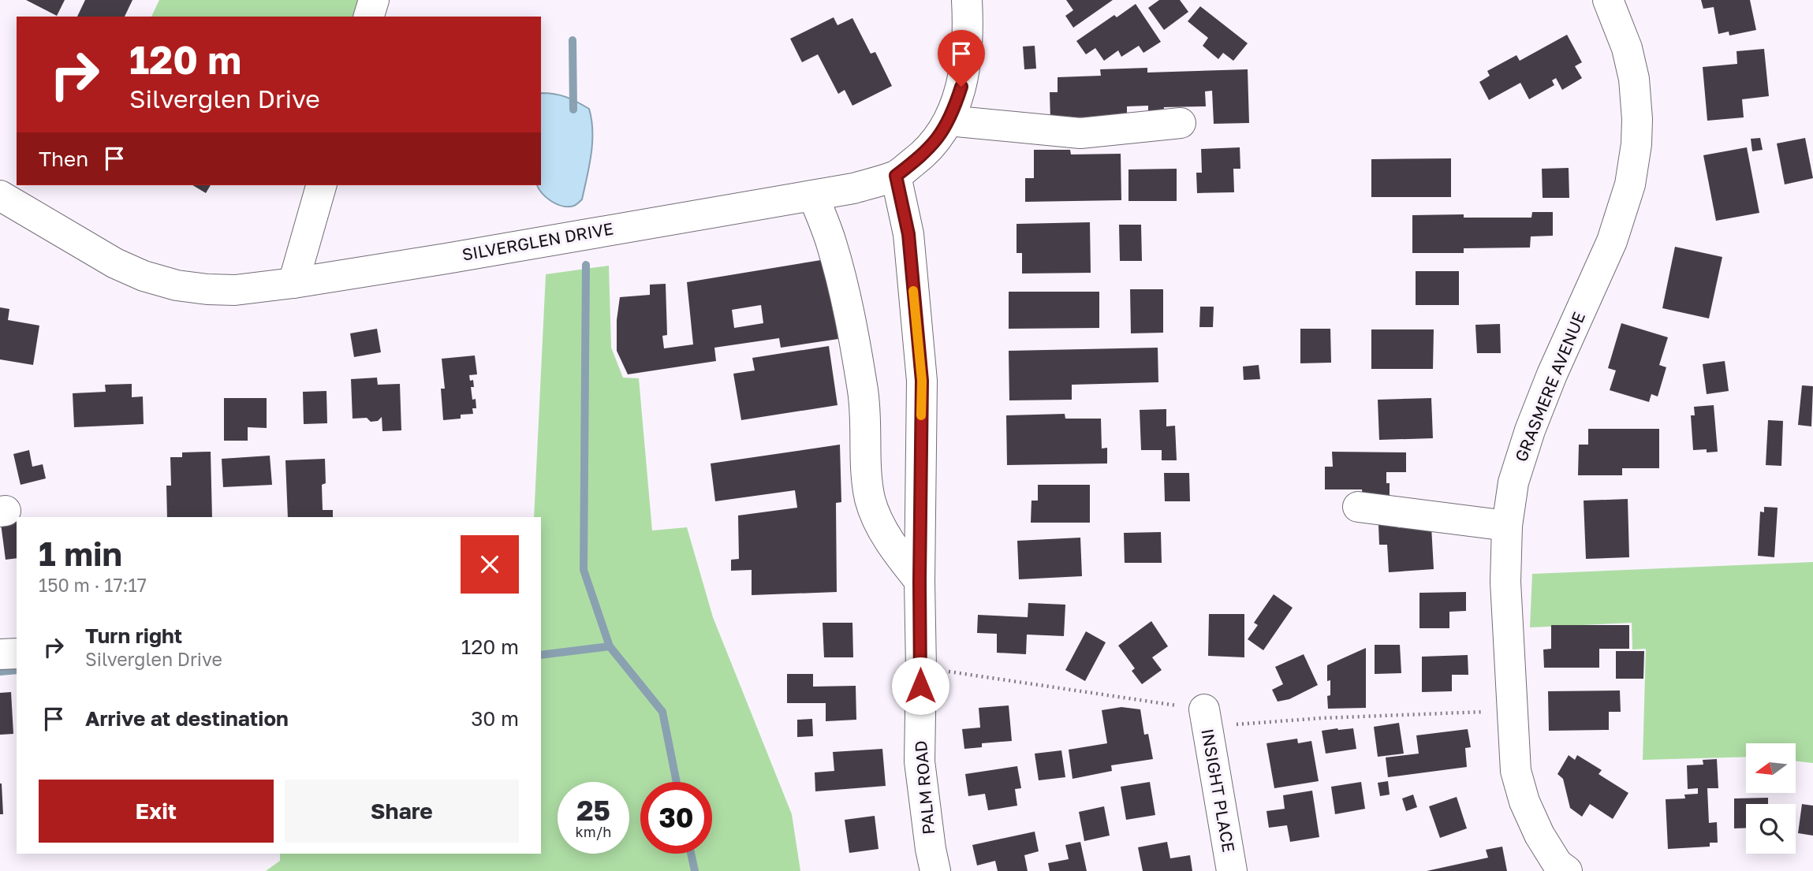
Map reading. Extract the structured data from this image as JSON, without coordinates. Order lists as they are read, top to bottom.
{
  "streets": {
    "street": [
      "SILVERGLEN DRIVE",
      "GRASMERE AVENUE",
      "PALM ROAD",
      "INSIGHT PLACE"
    ]
  },
  "crossings": [
    ["SILVERGLEN DRIVE", "PALM ROAD"]
  ],
  "north": "left",
  "page": {
    "turn": ["120 m", "Silverglen Drive"],
    "then": "Then",
    "heading": ["1 min", "150 m · 17:17"],
    "list": [
      {
        "name": "Turn right",
        "note": "Silverglen Drive",
        "value": "120 m"
      },
      {
        "name": "Arrive at destination",
        "value": "30 m"
      }
    ],
    "buttons": ["Exit", "Share"],
    "speed": "25 km/h",
    "limit": "30"
  }
}
